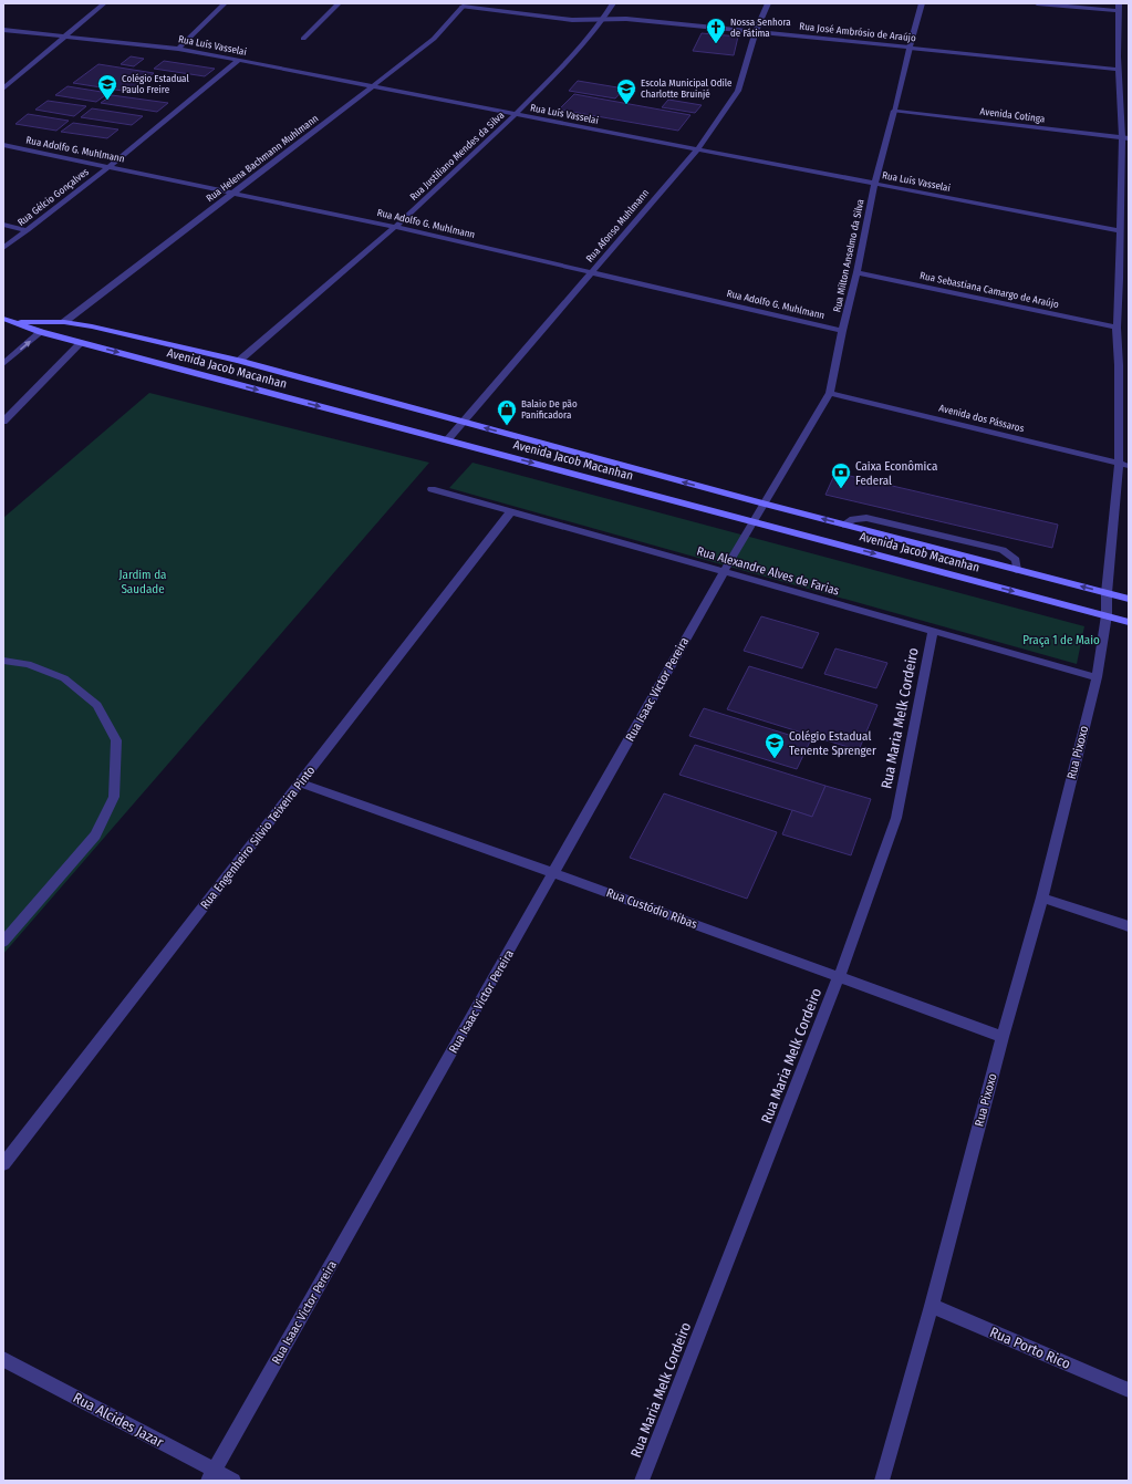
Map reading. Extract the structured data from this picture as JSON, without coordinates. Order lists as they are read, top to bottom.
{
  "streets": {
    "main road": ["Avenida Jacob Macanhan"],
    "street": [
      "Rua José Ambrósio de Araújo",
      "Rua Luís Vasselai",
      "Avenida Cotinga",
      "Rua Adolfo G. Muhlmann",
      "Rua Justiliano Mendes da Silva",
      "Rua Helena Bachmann Muhlmann",
      "Rua Gélcio Gonçalves",
      "Rua Afonso Muhlmann",
      "Rua Milton Anselmo da Silva",
      "Rua Sebastiana Camargo de Araújo",
      "Avenida dos Pássaros",
      "Rua Alexandre Alves de Farias",
      "Rua Isaac Victor Pereira",
      "Rua Maria Melk Cordeiro",
      "Rua Pixoxo",
      "Rua Engenheiro Silvio Teixeira Pinto",
      "Rua Custódio Ribas",
      "Rua Porto Rico",
      "Rua Alcides Jazar"
    ]
  },
  "crossings": [
    ["Rua José Ambrósio de Araújo", "Rua Justiliano Mendes da Silva"],
    ["Rua José Ambrósio de Araújo", "Rua Helena Bachmann Muhlmann"],
    ["Rua José Ambrósio de Araújo", "Rua Afonso Muhlmann"],
    ["Rua José Ambrósio de Araújo", "Rua Milton Anselmo da Silva"],
    ["Rua José Ambrósio de Araújo", "Rua Pixoxo"],
    ["Rua Luís Vasselai", "Rua Justiliano Mendes da Silva"],
    ["Rua Luís Vasselai", "Rua Helena Bachmann Muhlmann"],
    ["Rua Luís Vasselai", "Rua Gélcio Gonçalves"],
    ["Rua Luís Vasselai", "Rua Afonso Muhlmann"],
    ["Rua Luís Vasselai", "Rua Milton Anselmo da Silva"],
    ["Rua Luís Vasselai", "Rua Pixoxo"],
    ["Avenida Cotinga", "Rua Milton Anselmo da Silva"],
    ["Avenida Cotinga", "Rua Pixoxo"],
    ["Rua Adolfo G. Muhlmann", "Rua Justiliano Mendes da Silva"],
    ["Rua Adolfo G. Muhlmann", "Rua Helena Bachmann Muhlmann"],
    ["Rua Adolfo G. Muhlmann", "Rua Gélcio Gonçalves"],
    ["Rua Adolfo G. Muhlmann", "Rua Afonso Muhlmann"],
    ["Rua Adolfo G. Muhlmann", "Rua Milton Anselmo da Silva"],
    ["Rua Justiliano Mendes da Silva", "Avenida Jacob Macanhan"],
    ["Rua Helena Bachmann Muhlmann", "Avenida Jacob Macanhan"],
    ["Rua Afonso Muhlmann", "Avenida Jacob Macanhan"],
    ["Rua Milton Anselmo da Silva", "Rua Sebastiana Camargo de Araújo"],
    ["Rua Milton Anselmo da Silva", "Avenida Jacob Macanhan"],
    ["Rua Milton Anselmo da Silva", "Avenida dos Pássaros"],
    ["Rua Milton Anselmo da Silva", "Rua Isaac Victor Pereira"],
    ["Rua Sebastiana Camargo de Araújo", "Rua Pixoxo"],
    ["Avenida Jacob Macanhan", "Rua Isaac Victor Pereira"],
    ["Avenida Jacob Macanhan", "Rua Pixoxo"],
    ["Avenida dos Pássaros", "Rua Pixoxo"],
    ["Rua Alexandre Alves de Farias", "Rua Isaac Victor Pereira"],
    ["Rua Alexandre Alves de Farias", "Rua Maria Melk Cordeiro"],
    ["Rua Alexandre Alves de Farias", "Rua Pixoxo"],
    ["Rua Alexandre Alves de Farias", "Rua Engenheiro Silvio Teixeira Pinto"],
    ["Rua Isaac Victor Pereira", "Rua Custódio Ribas"],
    ["Rua Isaac Victor Pereira", "Rua Alcides Jazar"],
    ["Rua Maria Melk Cordeiro", "Rua Custódio Ribas"],
    ["Rua Pixoxo", "Rua Custódio Ribas"],
    ["Rua Pixoxo", "Rua Porto Rico"],
    ["Rua Engenheiro Silvio Teixeira Pinto", "Rua Custódio Ribas"]
  ],
  "parks": ["Jardim da Saudade", "Praça 1 de Maio"],
  "places": {
    "church": ["Nossa Senhora de Fátima"],
    "school or university": ["Colégio Estadual Paulo Freire", "Escola Municipal Odile Charlotte Bruinjé", "Colégio Estadual Tenente Sprenger"],
    "shop": ["Balaio De pão Panificadora"],
    "bank": ["Caixa Econômica Federal"]
  }
}
